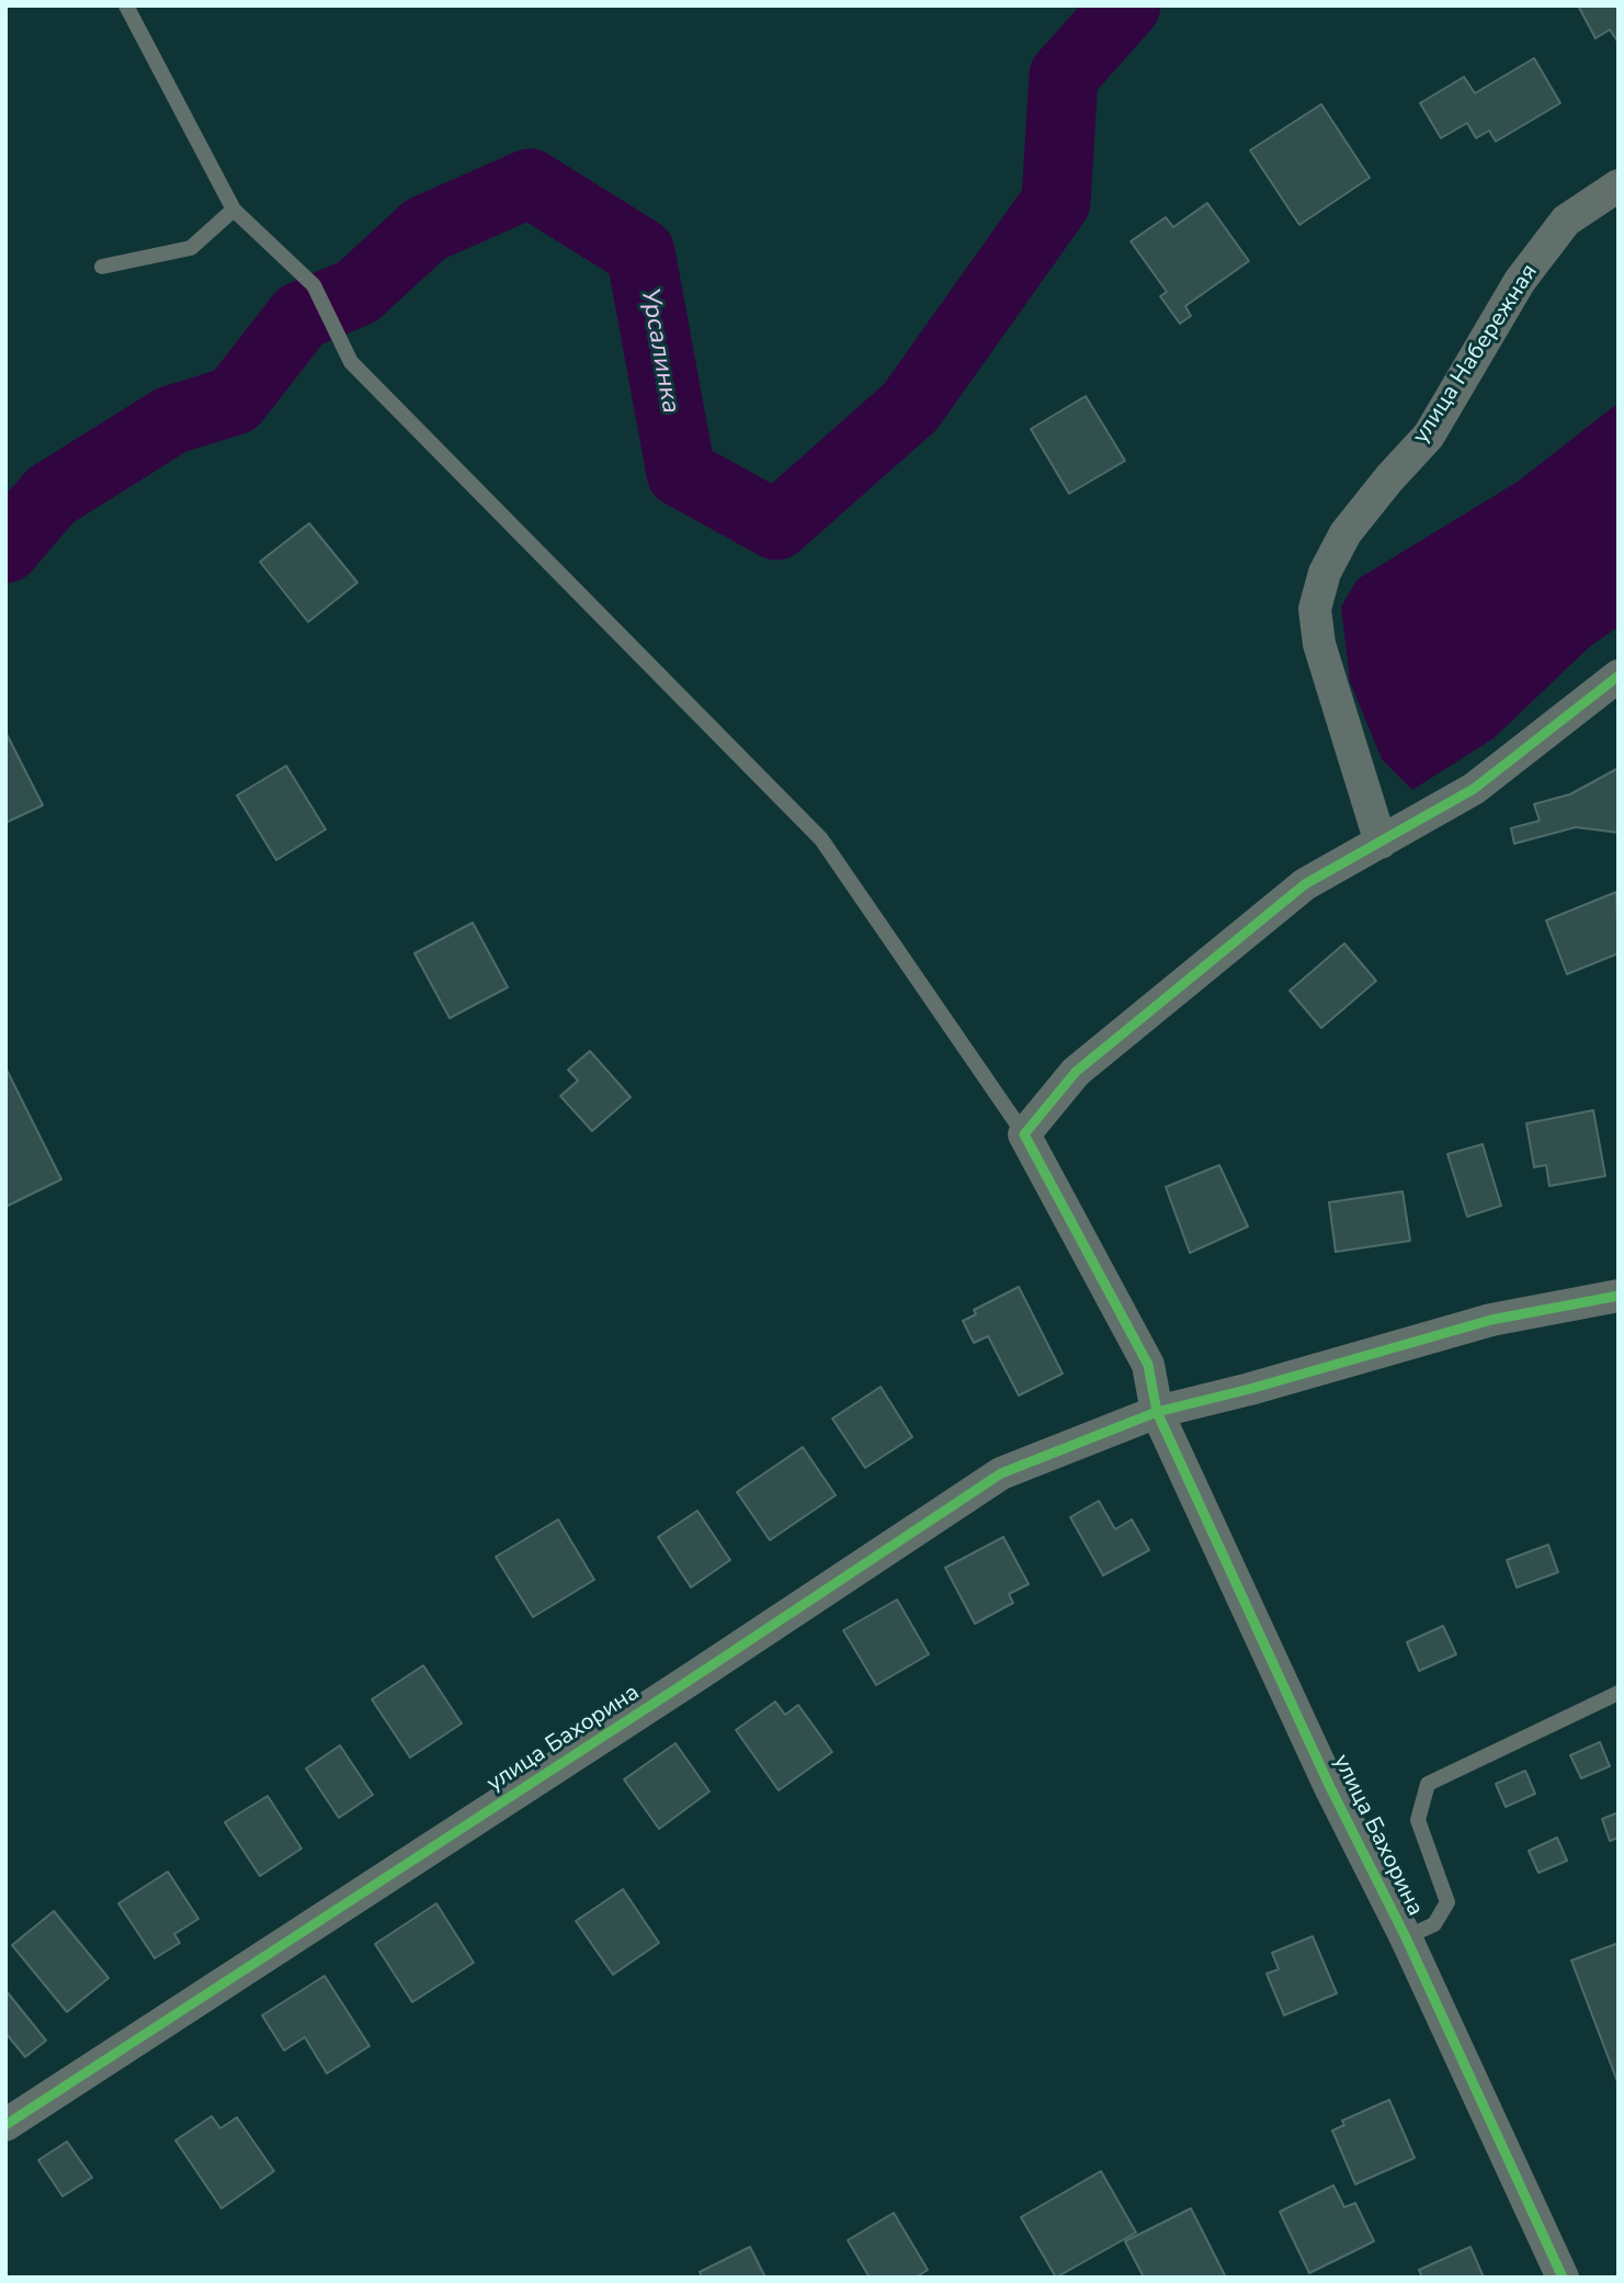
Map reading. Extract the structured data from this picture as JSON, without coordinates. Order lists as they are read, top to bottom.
{
  "streets": {
    "street": ["улица Набережная", "улица Бахорина"]
  },
  "water": ["Урсалинка"]
}
